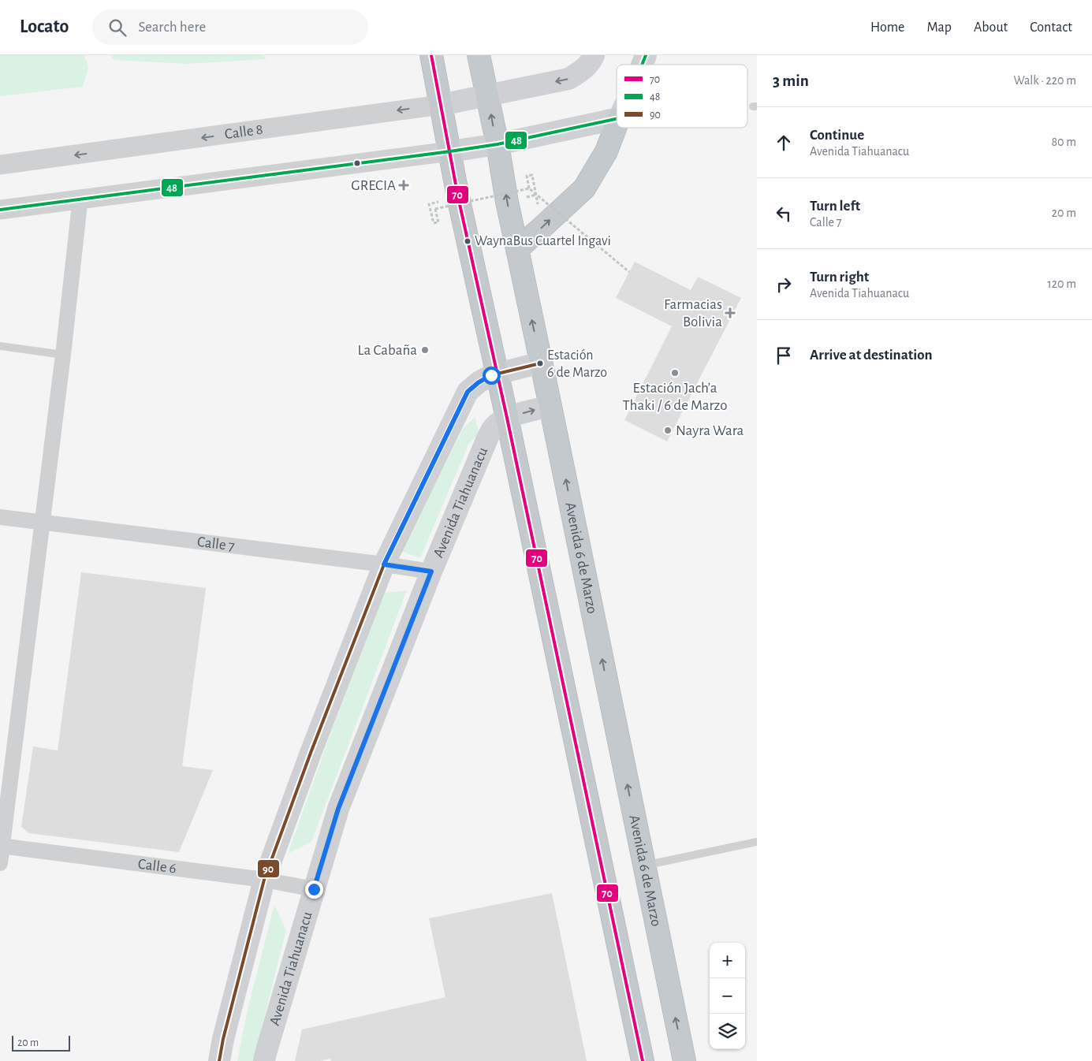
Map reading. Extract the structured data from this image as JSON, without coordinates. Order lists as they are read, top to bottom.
{
  "streets": {
    "highway": ["Avenida 6 de Marzo"],
    "main road": ["Calle 8", "Avenida Tiahuanacu"],
    "street": ["Calle 7", "Calle 6"]
  },
  "crossings": [
    ["Calle 8", "Avenida 6 de Marzo"],
    ["Avenida Tiahuanacu", "Calle 7"],
    ["Avenida Tiahuanacu", "Avenida 6 de Marzo"],
    ["Avenida Tiahuanacu", "Calle 6"]
  ],
  "one_way": ["Calle 8"],
  "places": {
    "health": ["GRECIA", "Farmacias Bolivia"],
    "other": [
      "WaynaBus Cuartel Ingavi",
      "La Cabaña",
      "Estación 6 de Marzo",
      "Estación Jach’a Thaki / 6 de Marzo",
      "Nayra Wara"
    ]
  },
  "lines": ["transit line 70", "transit line 48", "transit line 90"],
  "legend": ["70", "48", "90"],
  "scale_bar": "20 m",
  "page": {
    "header": "Locato",
    "search": "Search here",
    "nav": [
      "Home",
      "Map",
      "About",
      "Contact"
    ],
    "heading": ["3 min", "Walk · 220 m"],
    "list": [
      ["Continue", "Avenida Tiahuanacu", "80 m"],
      ["Turn left", "Calle 7", "20 m"],
      ["Turn right", "Avenida Tiahuanacu", "120 m"],
      "Arrive at destination"
    ],
    "map_buttons": ["+", "−"],
    "scale": "20 m"
  }
}
